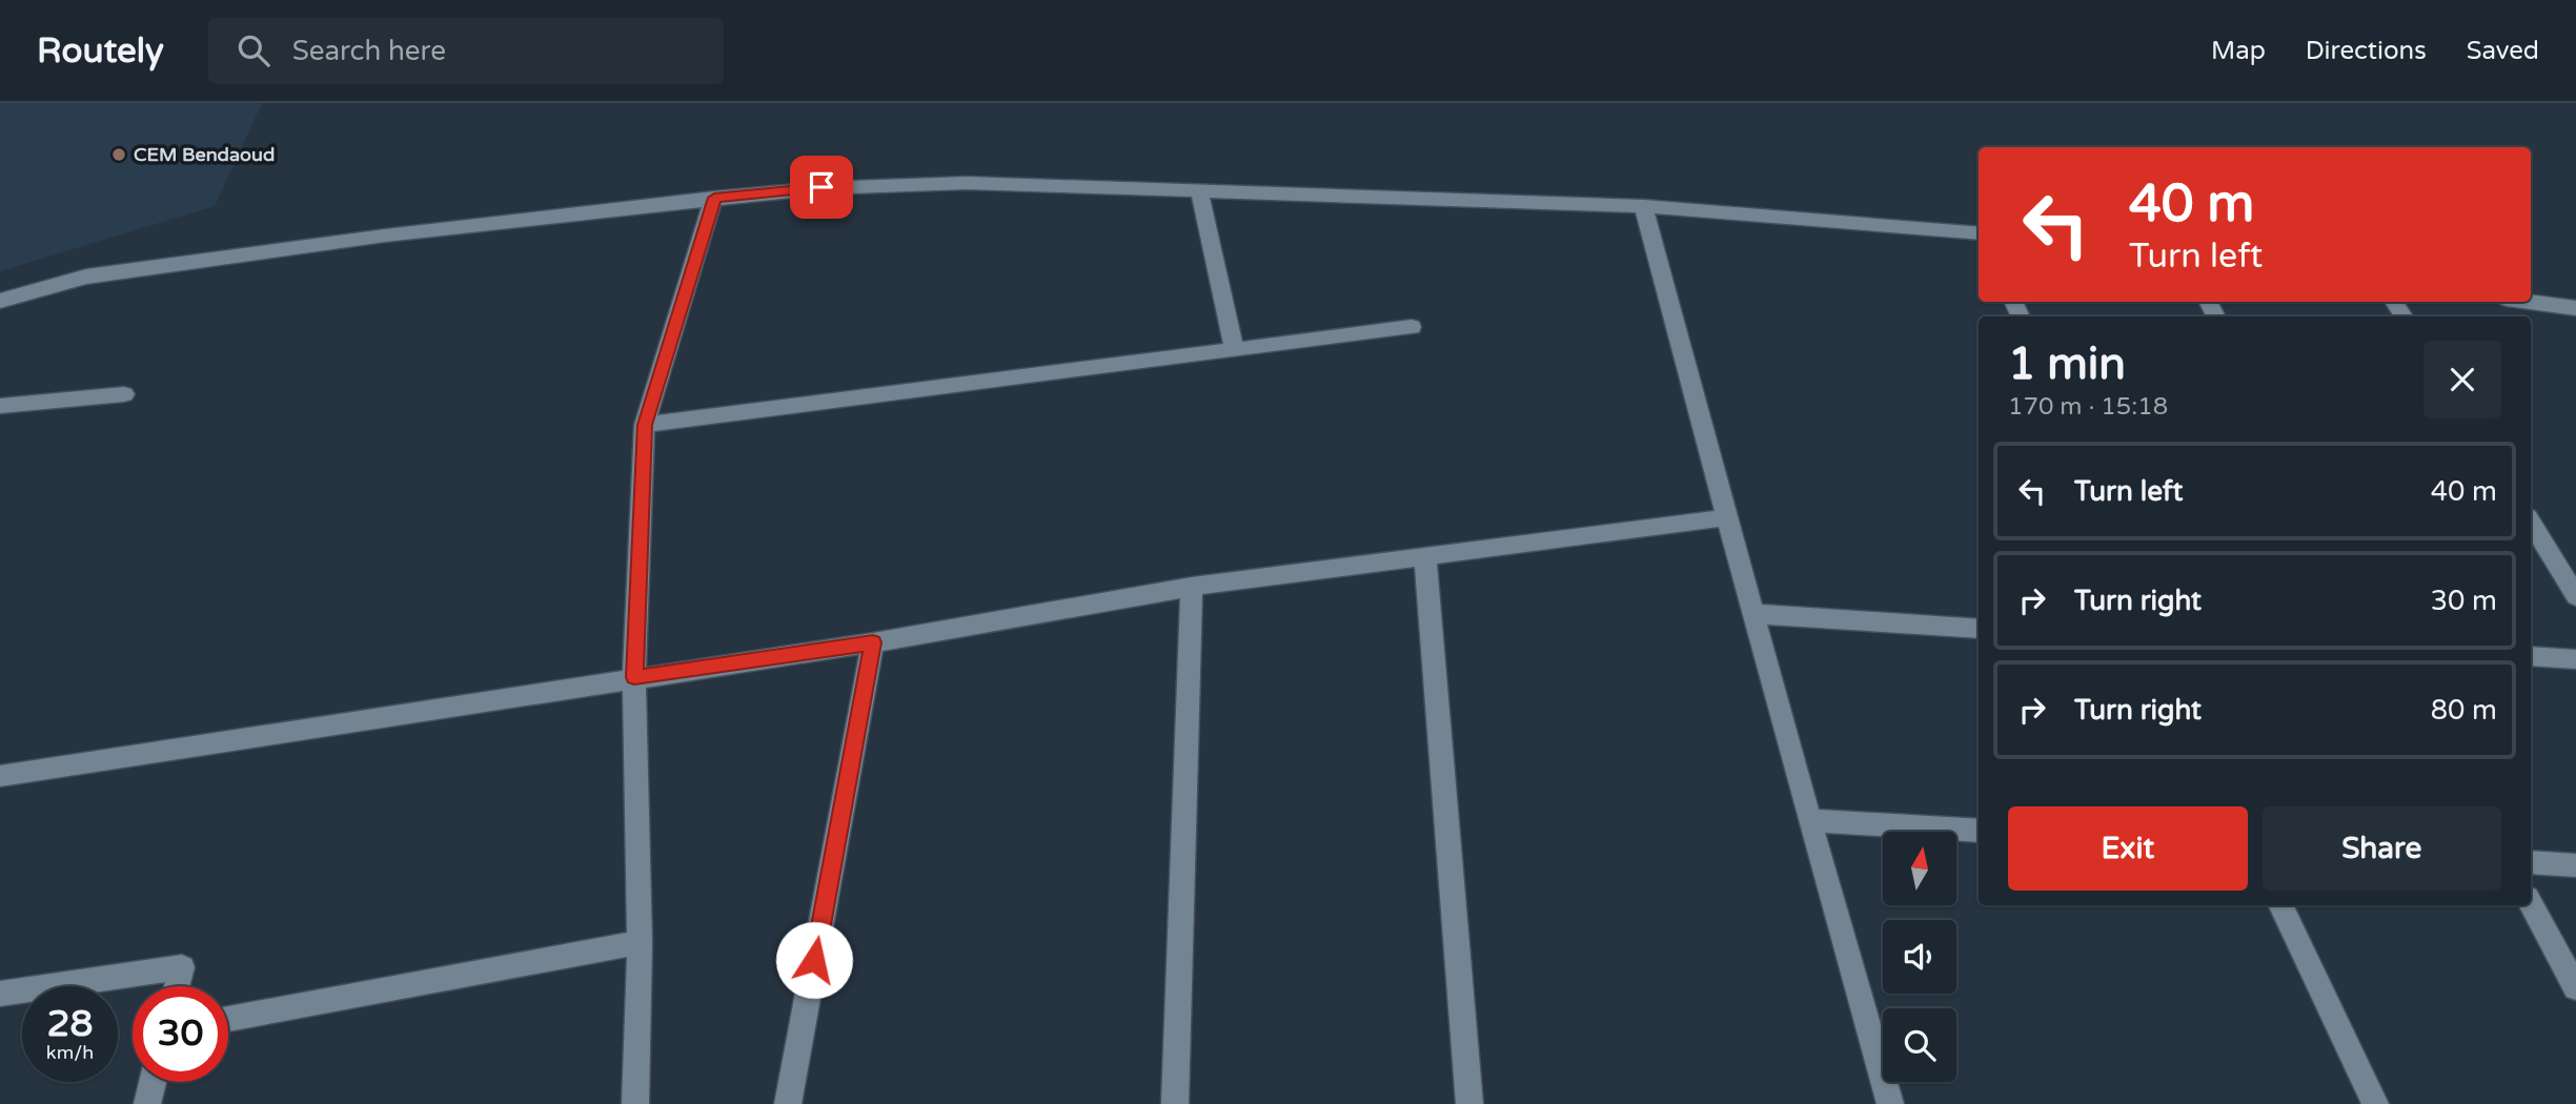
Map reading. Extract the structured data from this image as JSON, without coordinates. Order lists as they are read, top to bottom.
{
  "places": ["CEM Bendaoud"],
  "north": "top",
  "page": {
    "header": "Routely",
    "search": "Search here",
    "nav": ["Map", "Directions", "Saved"],
    "turn": ["40 m", "Turn left"],
    "heading": ["1 min", "170 m · 15:18"],
    "list": [
      {
        "name": "Turn left",
        "value": "40 m"
      },
      {
        "name": "Turn right",
        "value": "30 m"
      },
      {
        "name": "Turn right",
        "value": "80 m"
      }
    ],
    "buttons": ["Exit", "Share"],
    "speed": "28 km/h",
    "limit": "30"
  }
}
